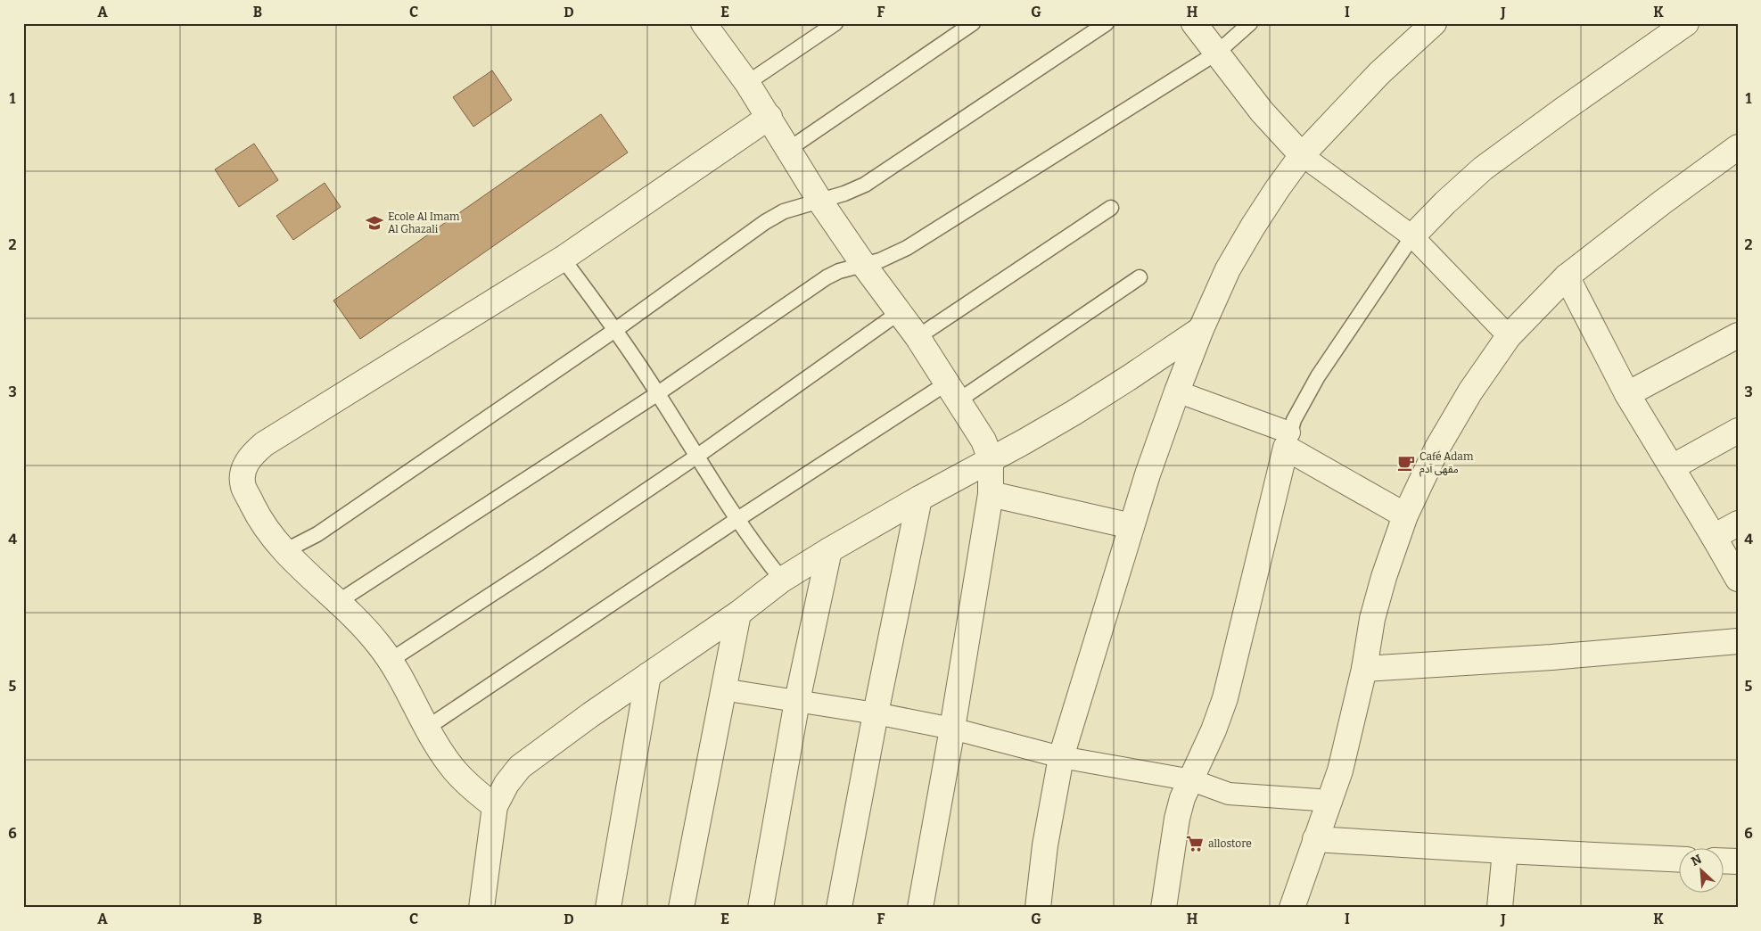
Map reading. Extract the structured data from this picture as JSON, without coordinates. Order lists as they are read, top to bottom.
{
  "places": {
    "school or university": ["Ecole Al Imam Al Ghazali"],
    "cafe": ["Café Adam مقهى آدم"],
    "supermarket": ["allostore"]
  },
  "north": "top left",
  "grid": {
    "columns": [
      "A",
      "B",
      "C",
      "D",
      "E",
      "F",
      "G",
      "H",
      "I",
      "J",
      "K"
    ],
    "rows": [
      "1",
      "2",
      "3",
      "4",
      "5",
      "6"
    ]
  }
}
